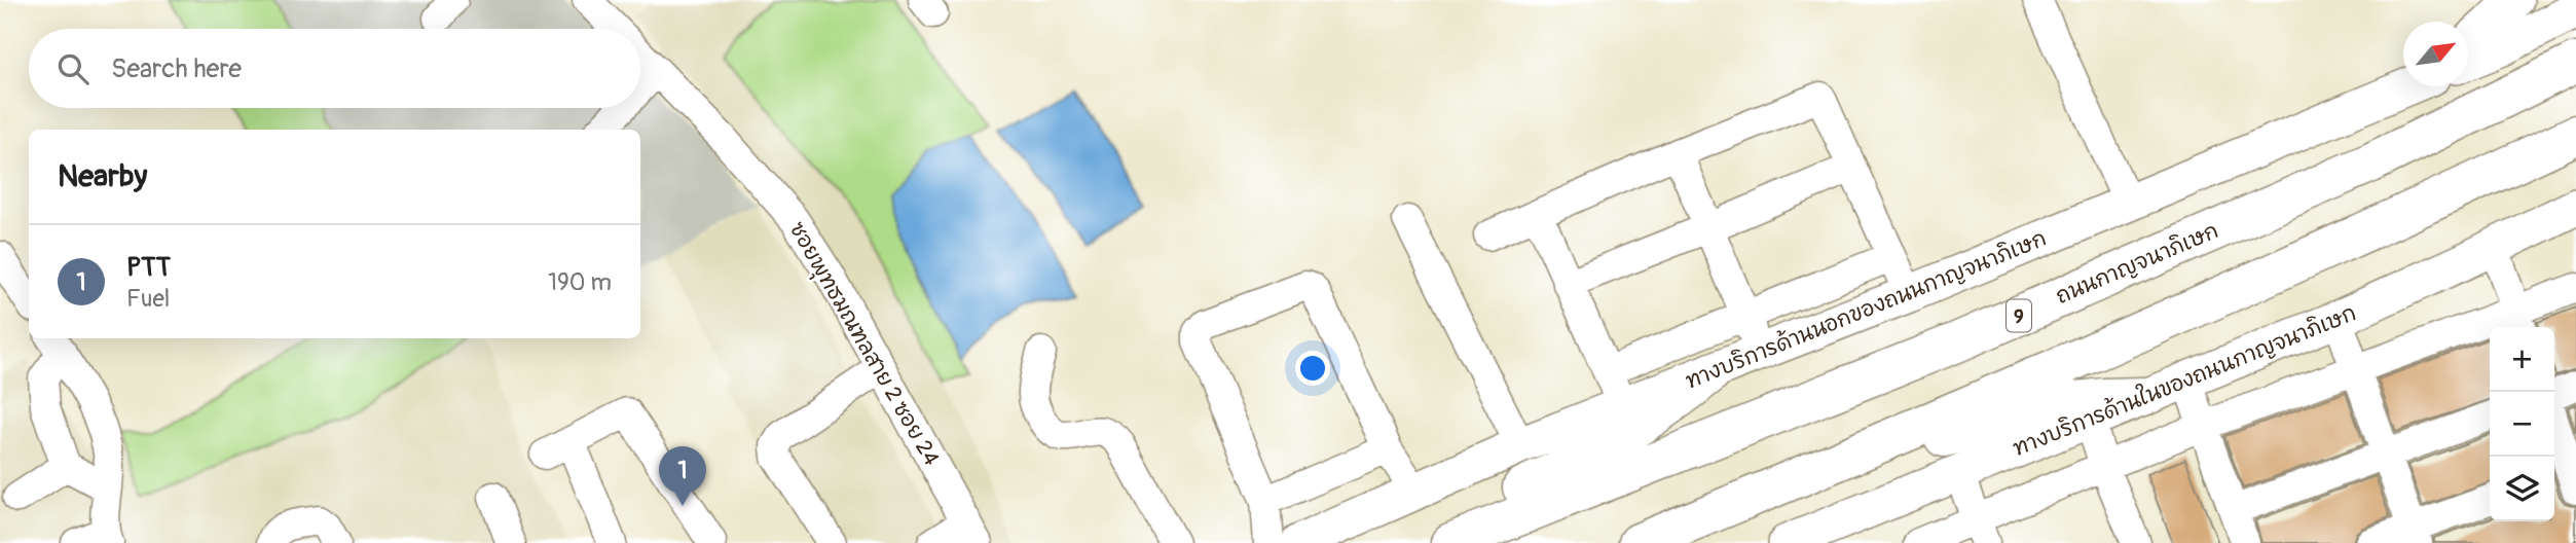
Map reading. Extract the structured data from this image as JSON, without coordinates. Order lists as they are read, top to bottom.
{
  "streets": {
    "highway": ["ถนนกาญจนาภิเษก", "9"],
    "main road": ["ทางบริการด้านนอกของถนนกาญจนาภิเษก", "ทางบริการด้านในของถนนกาญจนาภิเษก"],
    "street": ["ซอยพุทธมณฑลสาย 2 ซอย 24"]
  },
  "north": "top right",
  "page": {
    "search": "Search here",
    "heading": "Nearby",
    "list": [
      {
        "mark": "1",
        "name": "PTT",
        "note": "Fuel",
        "value": "190 m"
      }
    ],
    "map_buttons": ["+", "−"],
    "pins": "1"
  }
}
